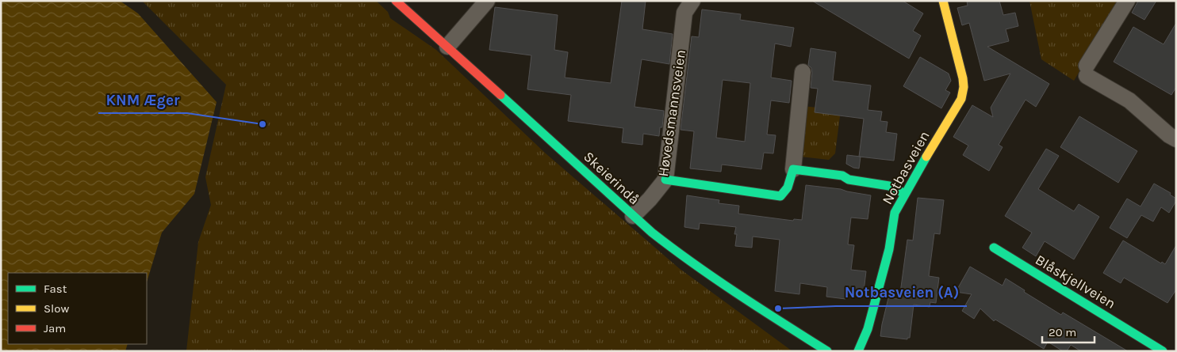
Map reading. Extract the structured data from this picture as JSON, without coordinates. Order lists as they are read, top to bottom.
{
  "streets": {
    "street": [
      "Høvedsmannsveien",
      "Notbasveien",
      "Skeierindå",
      "Blåskjellveien"
    ]
  },
  "crossings": [
    ["Høvedsmannsveien", "Skeierindå"]
  ],
  "places": ["KNM Æger", "Notbasveien (A)"],
  "legend": ["Fast", "Slow", "Jam"],
  "scale_bar": "20 m"
}
